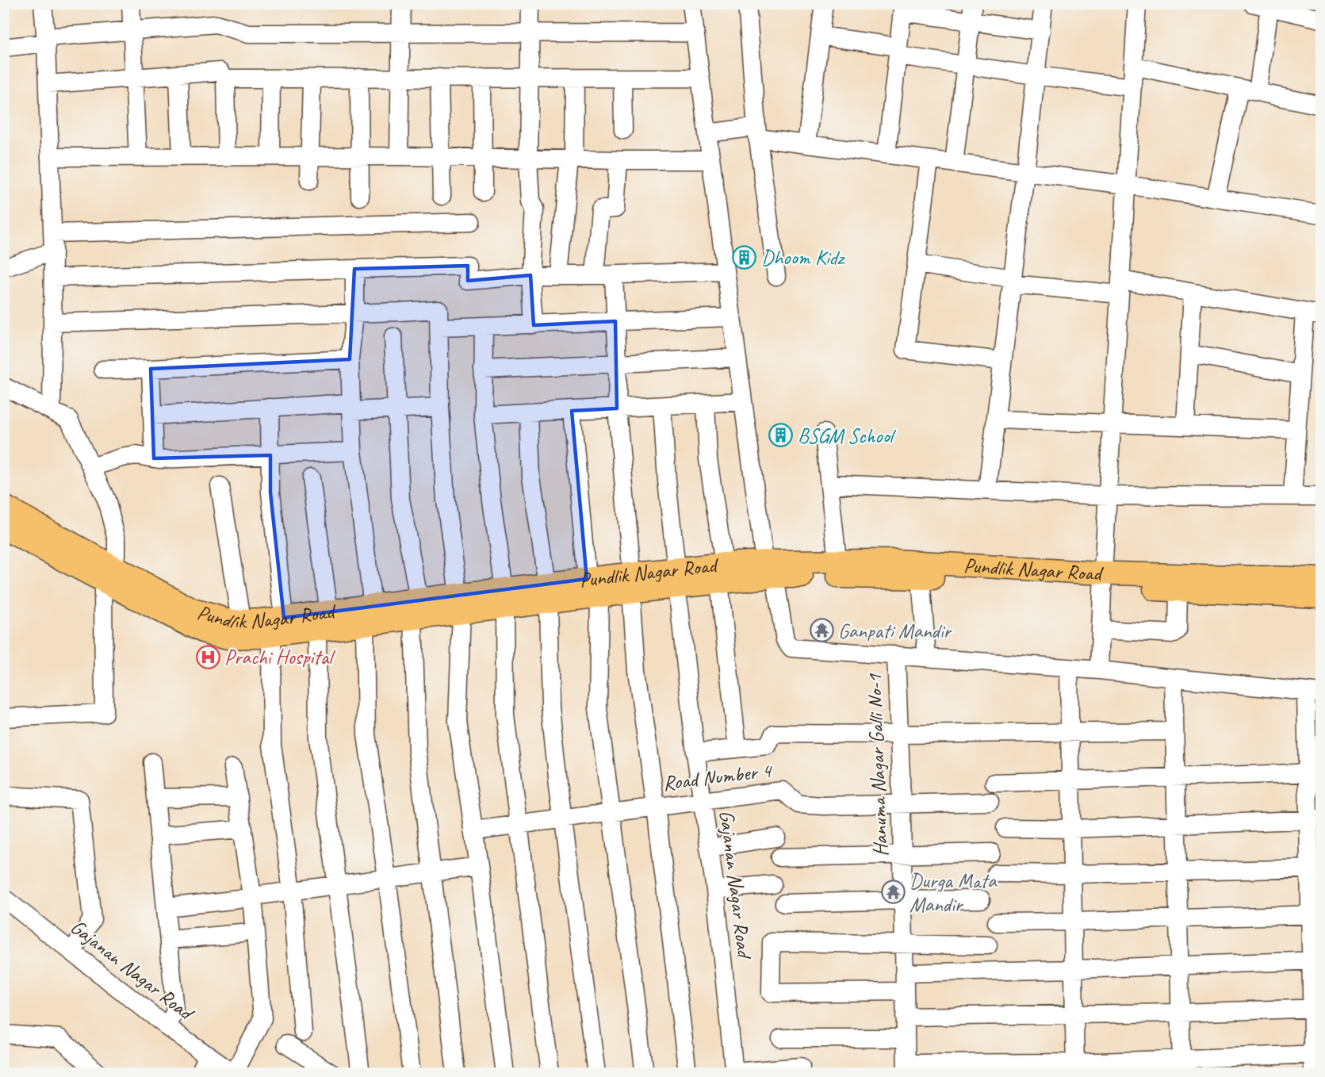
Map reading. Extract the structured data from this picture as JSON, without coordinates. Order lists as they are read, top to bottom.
{
  "streets": {
    "main road": ["Pundlik Nagar Road"],
    "street": ["Hanuma Nagar Galli No-1", "Road Number 4", "Gajanan Nagar Road"]
  },
  "crossings": [
    ["Pundlik Nagar Road", "Gajanan Nagar Road"],
    ["Hanuma Nagar Galli No-1", "Road Number 4"],
    ["Road Number 4", "Gajanan Nagar Road"]
  ],
  "places": {
    "building": ["Dhoom Kidz", "BSGM School"],
    "temple": ["Ganpati Mandir", "Durga Mata Mandir"],
    "hospital": ["Prachi Hospital"]
  }
}
